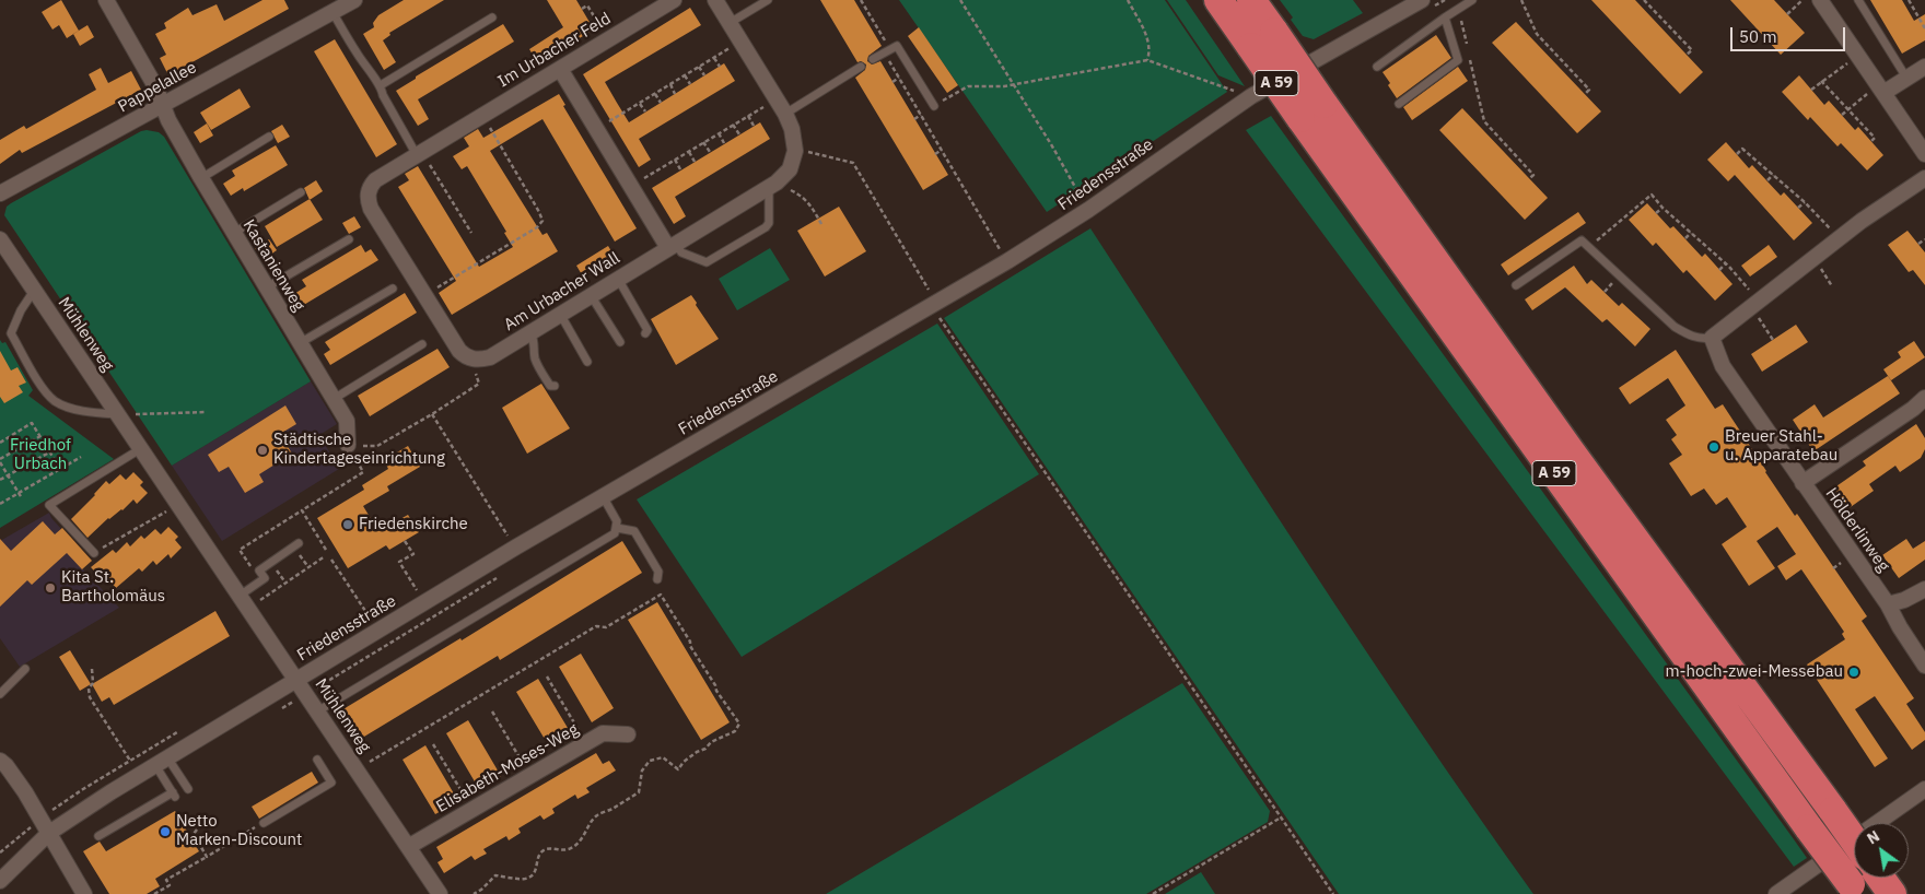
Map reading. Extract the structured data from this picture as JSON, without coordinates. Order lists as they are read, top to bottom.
{
  "streets": {
    "highway": ["A 59"],
    "street": [
      "Im Urbacher Feld",
      "Pappelallee",
      "Friedensstraße",
      "Kastanienweg",
      "Am Urbacher Wall",
      "Mühlenweg",
      "Hölderlinweg",
      "Elisabeth-Moses-Weg"
    ]
  },
  "crossings": [
    ["Im Urbacher Feld", "Am Urbacher Wall"],
    ["Pappelallee", "Kastanienweg"],
    ["Friedensstraße", "Mühlenweg"],
    ["Mühlenweg", "Elisabeth-Moses-Weg"]
  ],
  "parks": ["Friedhof Urbach"],
  "places": [
    "Breuer Stahl- u. Apparatebau",
    "Städtische Kindertageseinrichtung",
    "Friedenskirche",
    "Kita St. Bartholomäus",
    "m-hoch-zwei-Messebau",
    "Netto Marken-Discount"
  ],
  "scale_bar": "50 m",
  "north": "top left"
}
